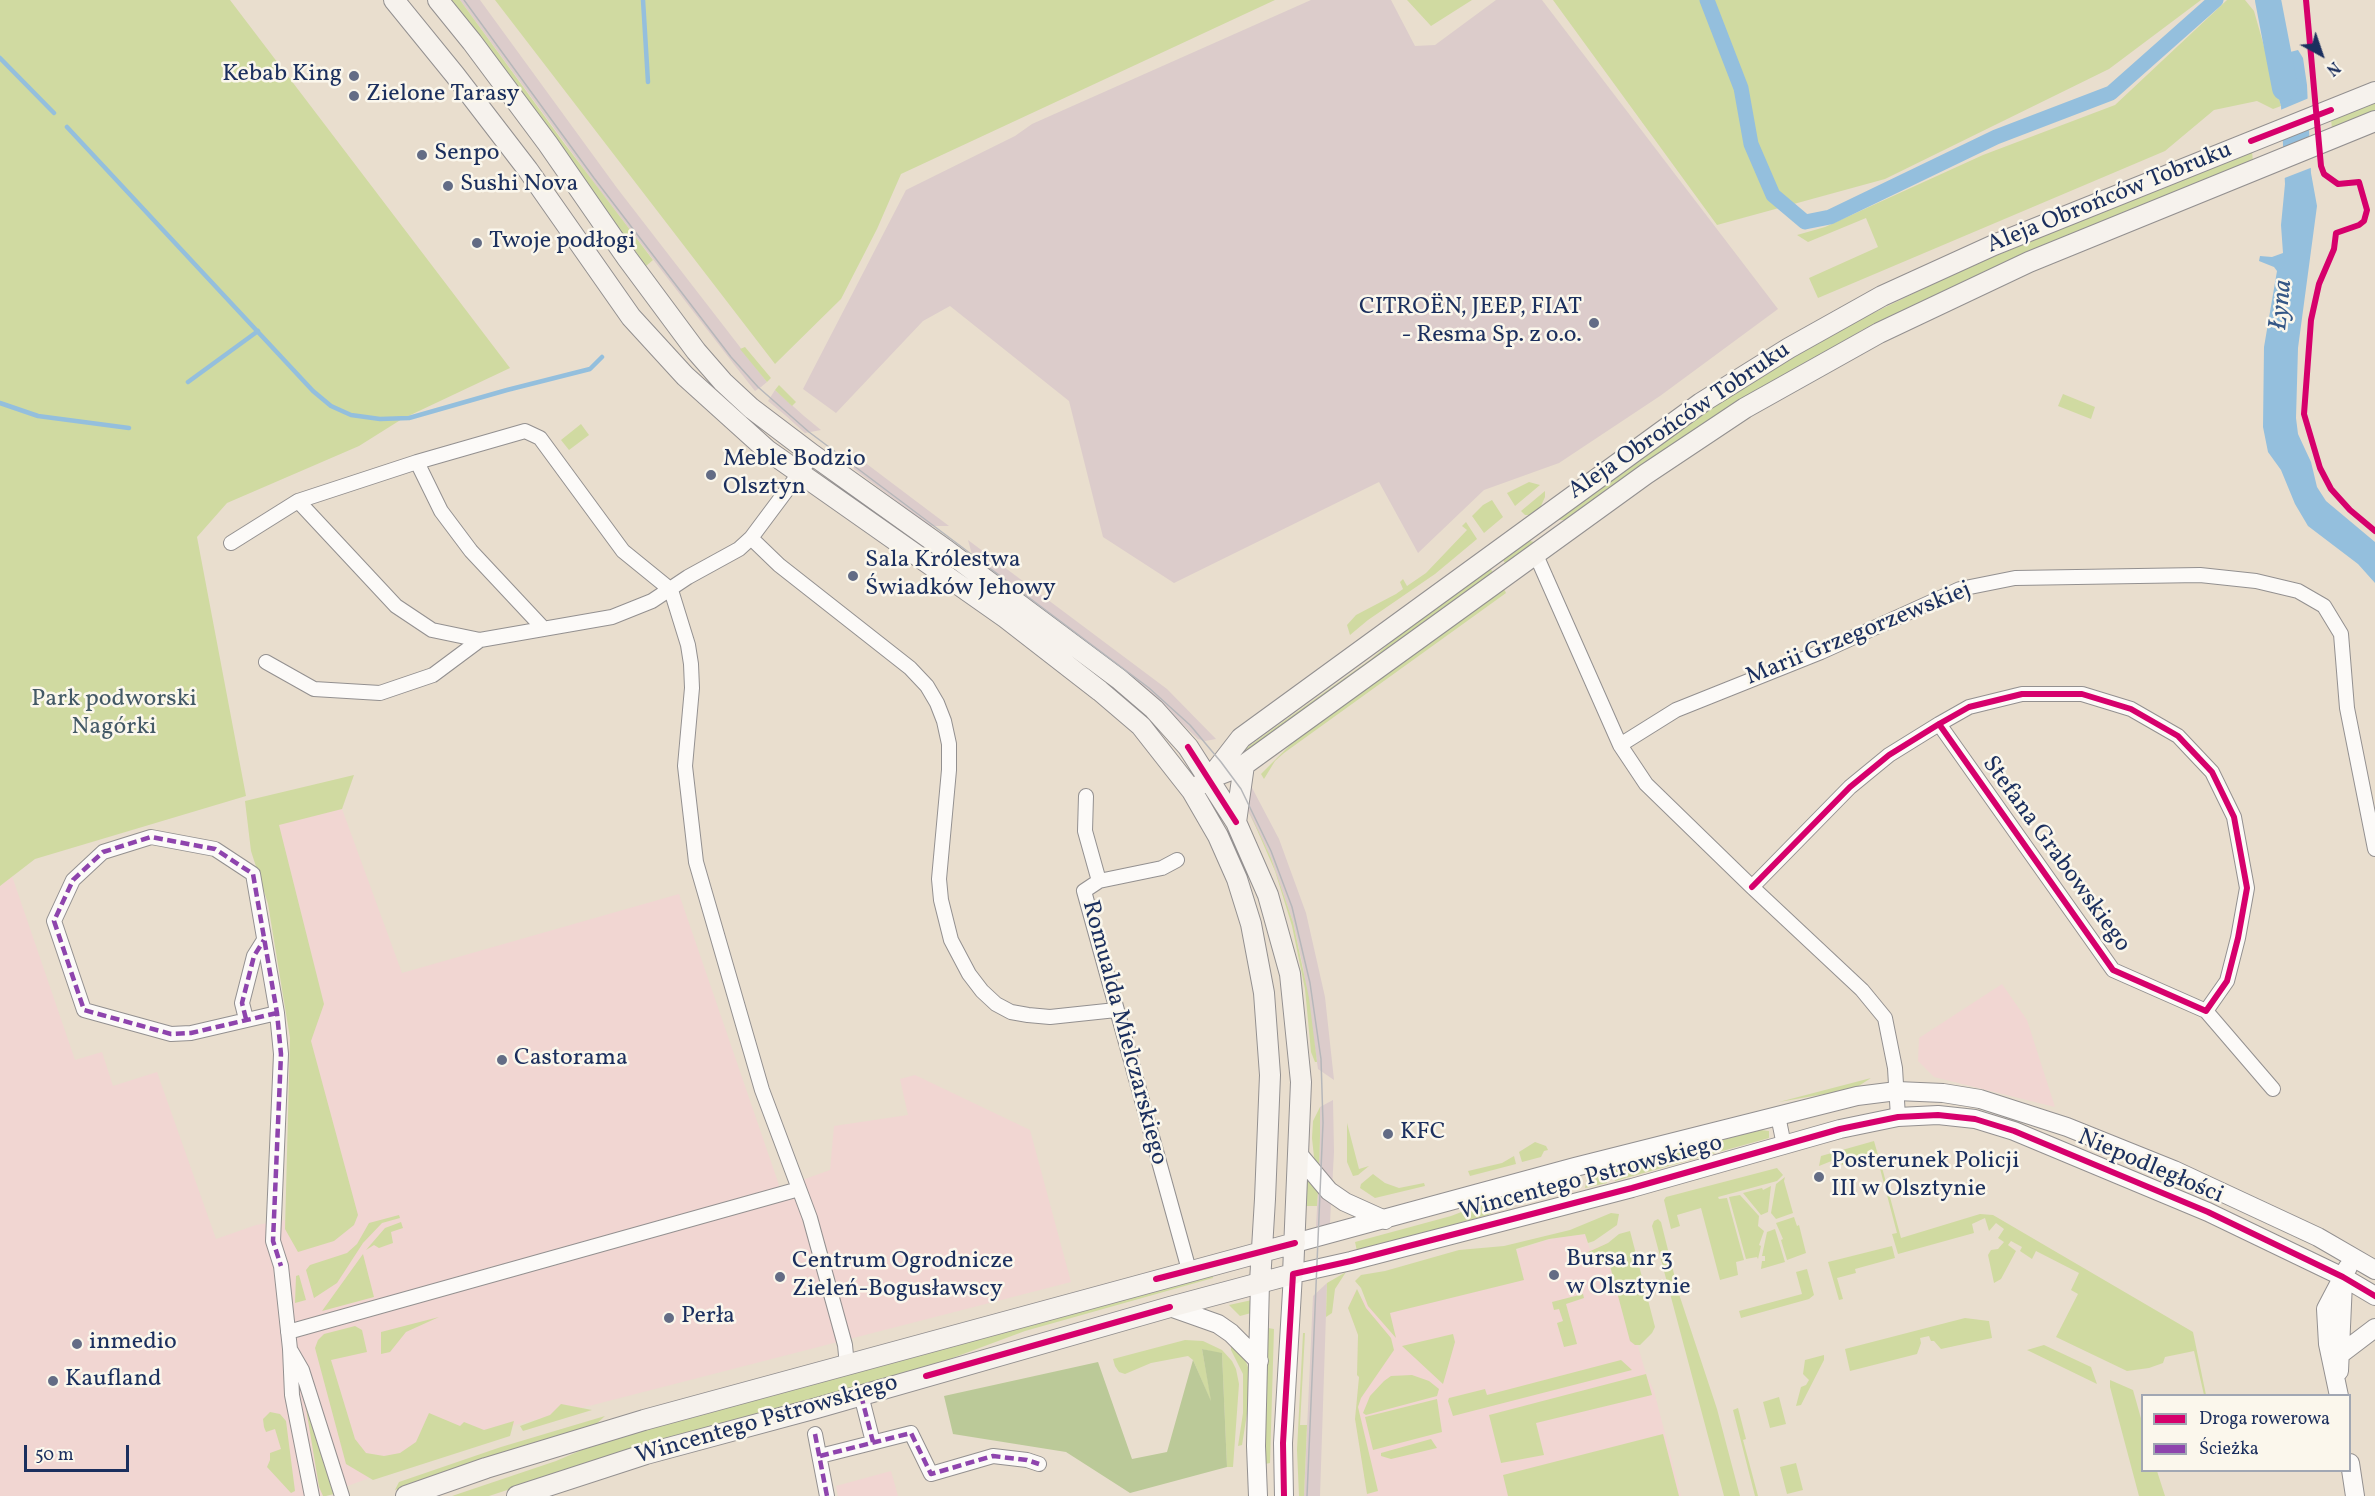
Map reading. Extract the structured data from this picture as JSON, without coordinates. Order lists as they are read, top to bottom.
{
  "streets": {
    "main road": ["Aleja Obrońców Tobruku", "Wincentego Pstrowskiego"],
    "street": [
      "Marii Grzegorzewskiej",
      "Stefana Grabowskiego",
      "Romualda Mielczarskiego",
      "Niepodległości"
    ]
  },
  "crossings": [
    ["Romualda Mielczarskiego", "Wincentego Pstrowskiego"],
    ["Niepodległości", "Wincentego Pstrowskiego"]
  ],
  "water": ["Łyna"],
  "parks": ["Park podworski Nagórki"],
  "places": [
    "Kebab King",
    "Zielone Tarasy",
    "Senpo",
    "Sushi Nova",
    "Twoje podłogi",
    "CITROËN, JEEP, FIAT - Resma Sp. z o.o.",
    "Meble Bodzio Olsztyn",
    "Sala Królestwa Świadków Jehowy",
    "Castorama",
    "KFC",
    "Posterunek Policji III w Olsztynie",
    "Bursa nr 3 w Olsztynie",
    "Centrum Ogrodnicze Zieleń-Bogusławscy",
    "Perła",
    "inmedio",
    "Kaufland"
  ],
  "legend": ["Droga rowerowa", "Ścieżka"],
  "scale_bar": "50 m",
  "north": "bottom right"
}
